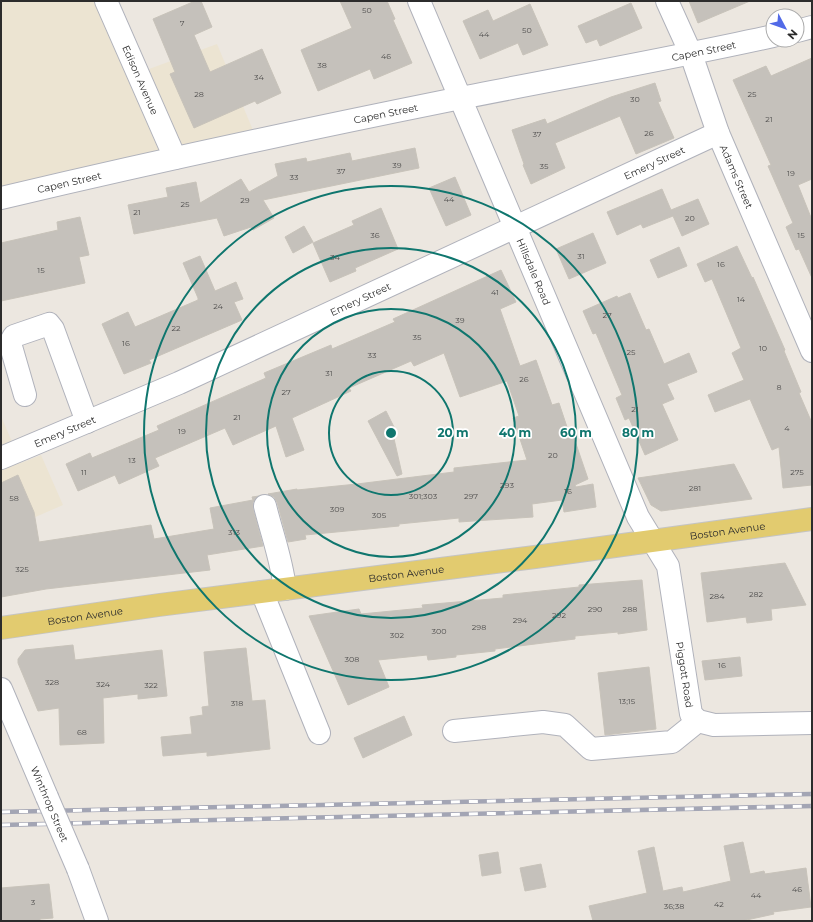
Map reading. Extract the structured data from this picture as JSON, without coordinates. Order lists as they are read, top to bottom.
{
  "streets": {
    "main road": ["Boston Avenue"],
    "street": [
      "Capen Street",
      "Edison Avenue",
      "Emery Street",
      "Adams Street",
      "Hillsdale Road",
      "Piggott Road",
      "Winthrop Street"
    ]
  },
  "crossings": [
    ["Capen Street", "Edison Avenue"],
    ["Capen Street", "Adams Street"],
    ["Capen Street", "Hillsdale Road"],
    ["Emery Street", "Adams Street"],
    ["Emery Street", "Hillsdale Road"],
    ["Hillsdale Road", "Boston Avenue"],
    ["Hillsdale Road", "Piggott Road"],
    ["Boston Avenue", "Piggott Road"]
  ],
  "house_numbers": [
    "50",
    "7",
    "50",
    "44",
    "46",
    "38",
    "34",
    "28",
    "25",
    "30",
    "21",
    "26",
    "37",
    "39",
    "35",
    "37",
    "19",
    "33",
    "44",
    "29",
    "25",
    "21",
    "20",
    "36",
    "15",
    "31",
    "34",
    "16",
    "15",
    "41",
    "14",
    "24",
    "27",
    "39",
    "22",
    "35",
    "16",
    "10",
    "25",
    "33",
    "31",
    "26",
    "8",
    "27",
    "21",
    "21",
    "4",
    "19",
    "20",
    "13",
    "11",
    "275",
    "293",
    "281",
    "16",
    "301;303",
    "297",
    "58",
    "309",
    "305",
    "313",
    "325",
    "282",
    "284",
    "290",
    "288",
    "292",
    "294",
    "298",
    "300",
    "302",
    "308",
    "16",
    "328",
    "324",
    "322",
    "13;15",
    "318",
    "68",
    "46",
    "44",
    "3",
    "42",
    "36;38"
  ],
  "north": "bottom right",
  "rings": [
    "20 m",
    "40 m",
    "60 m",
    "80 m"
  ]
}
